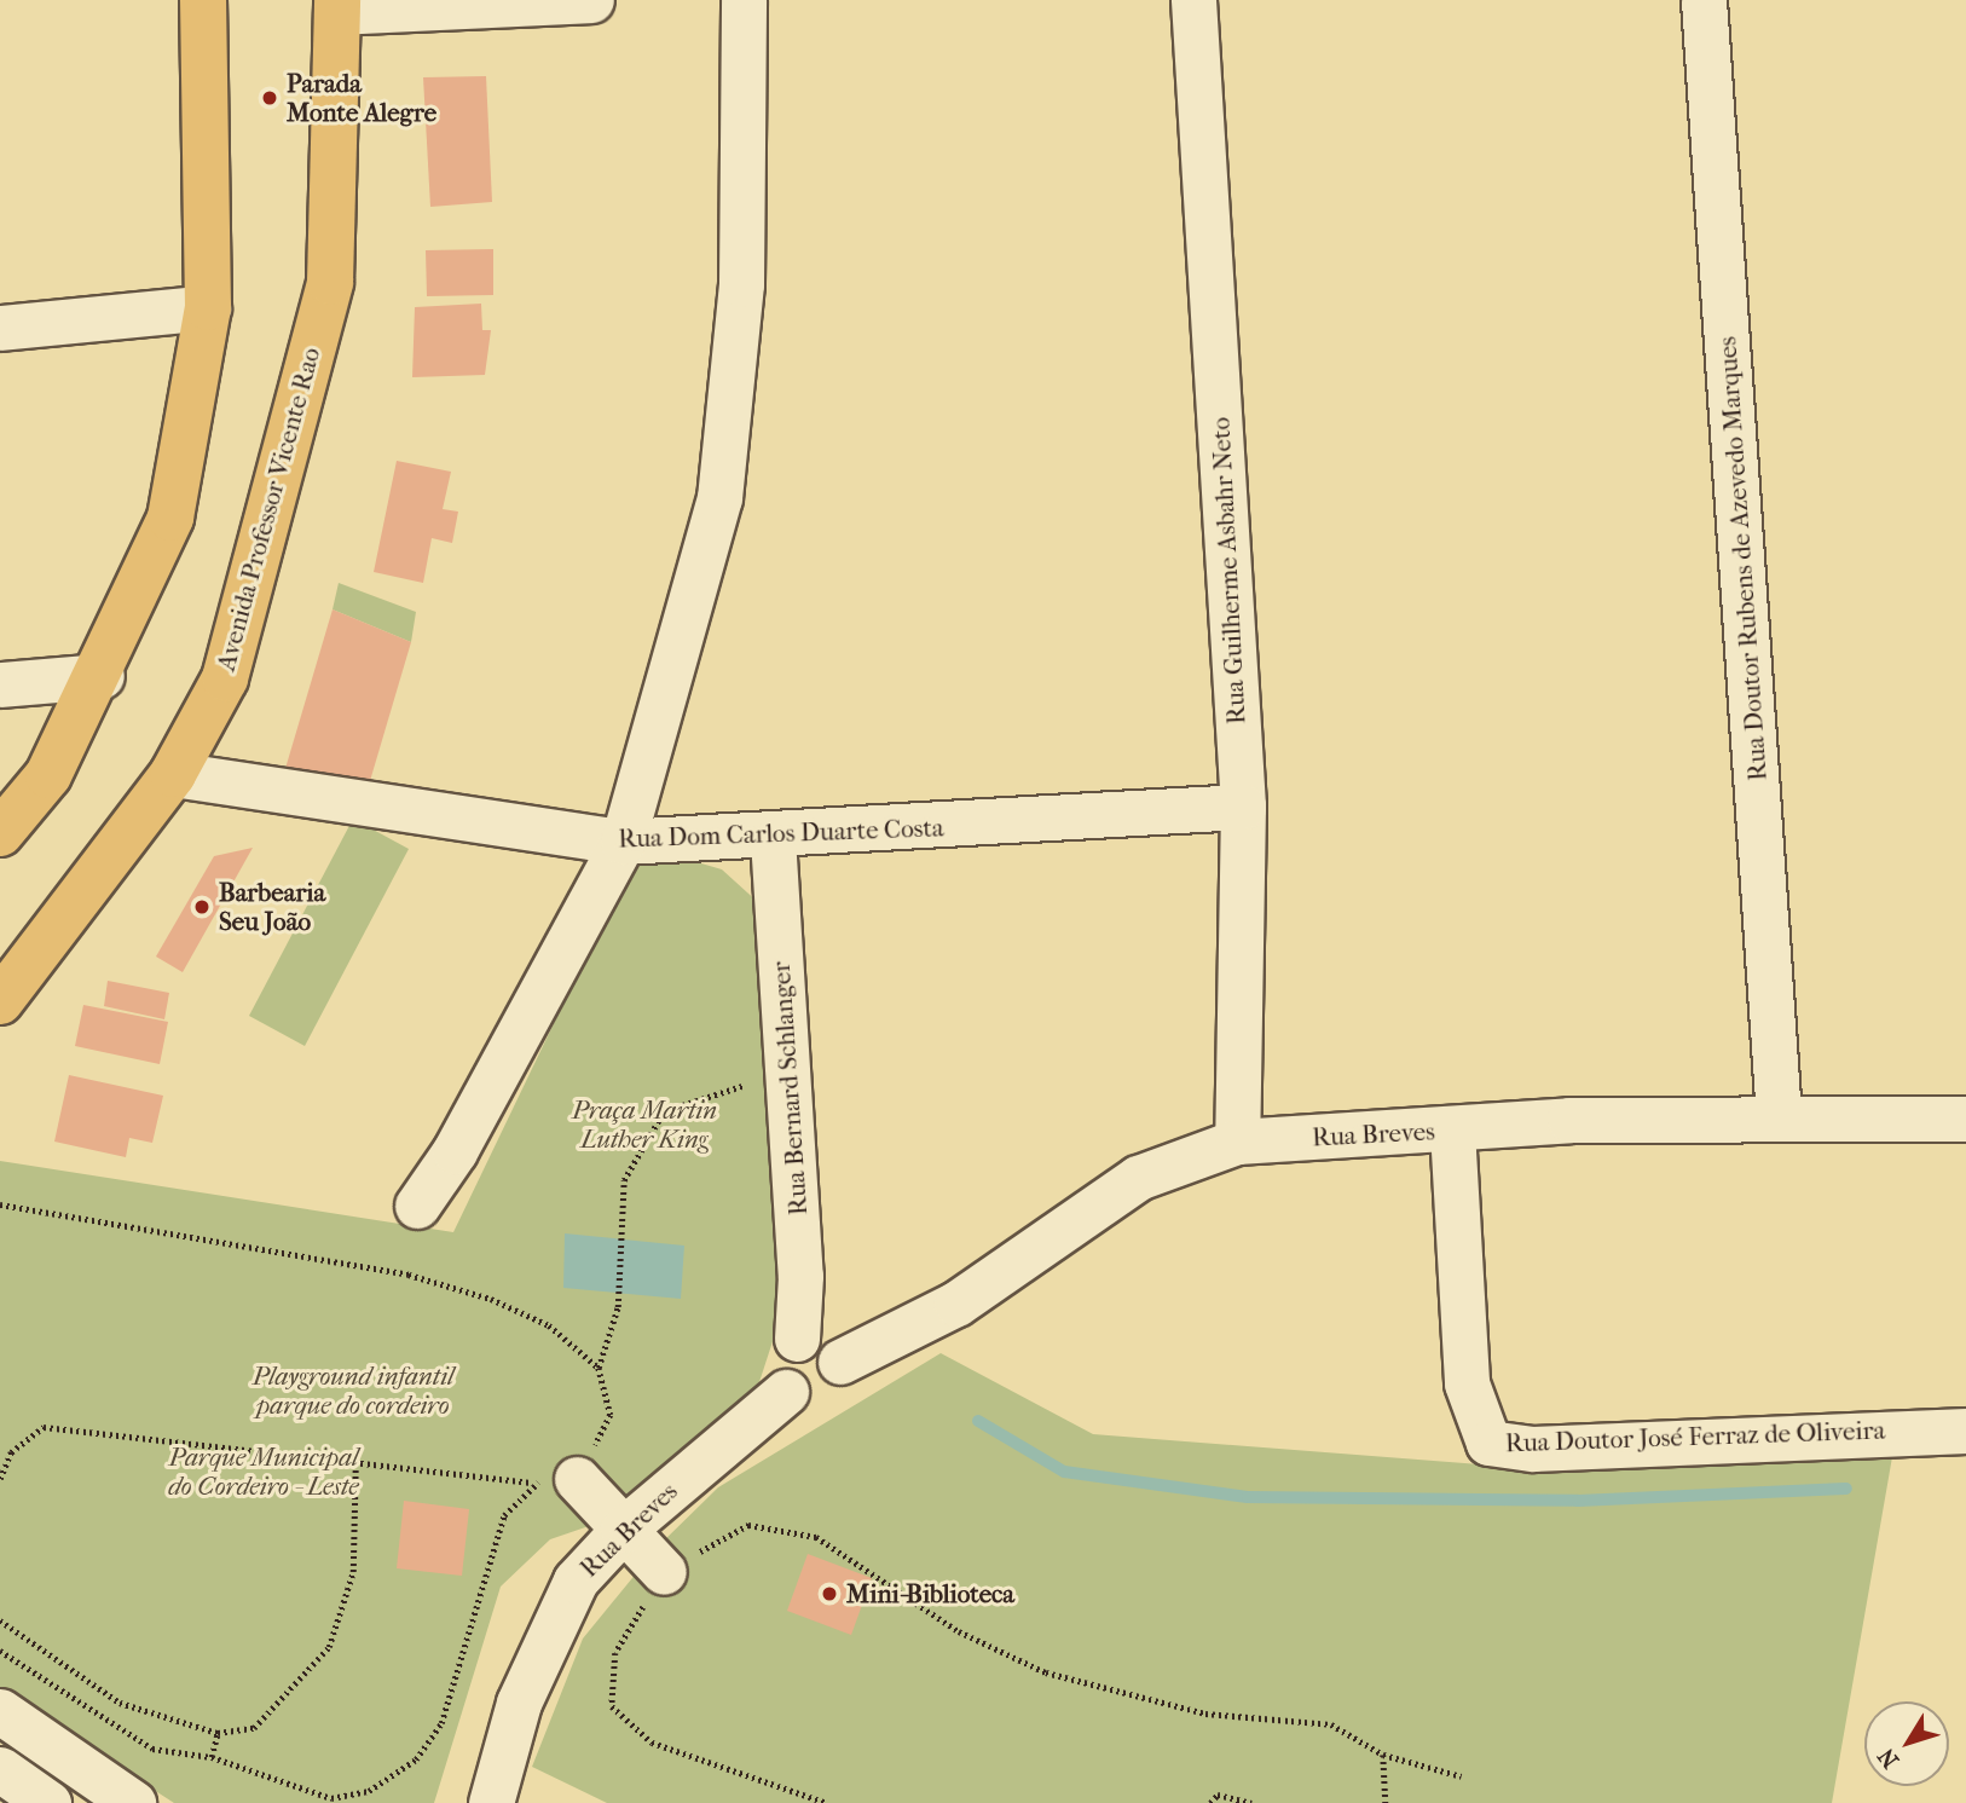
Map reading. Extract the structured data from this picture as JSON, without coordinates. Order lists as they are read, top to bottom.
{
  "streets": {
    "main road": ["Avenida Professor Vicente Rao"],
    "street": [
      "Rua Doutor Rubens de Azevedo Marques",
      "Rua Guilherme Asbahr Neto",
      "Rua Dom Carlos Duarte Costa",
      "Rua Bernard Schlanger",
      "Rua Breves",
      "Rua Doutor José Ferraz de Oliveira"
    ]
  },
  "crossings": [
    ["Avenida Professor Vicente Rao", "Rua Dom Carlos Duarte Costa"],
    ["Rua Doutor Rubens de Azevedo Marques", "Rua Breves"],
    ["Rua Guilherme Asbahr Neto", "Rua Dom Carlos Duarte Costa"],
    ["Rua Guilherme Asbahr Neto", "Rua Breves"],
    ["Rua Dom Carlos Duarte Costa", "Rua Bernard Schlanger"],
    ["Rua Bernard Schlanger", "Rua Breves"],
    ["Rua Breves", "Rua Doutor José Ferraz de Oliveira"]
  ],
  "parks": ["Praça Martin Luther King", "Playground infantil parque do cordeiro", "Parque Municipal do Cordeiro - Leste"],
  "places": ["Parada Monte Alegre", "Barbearia Seu João", "Mini-Biblioteca"],
  "north": "bottom left"
}
